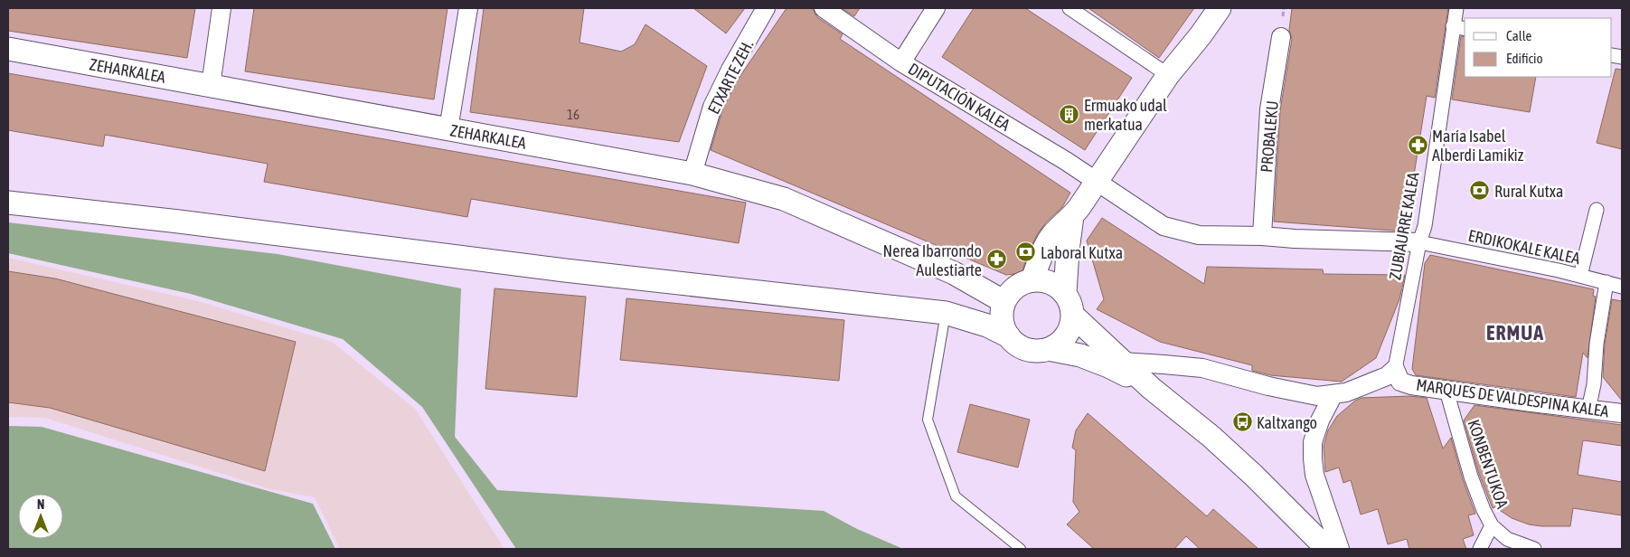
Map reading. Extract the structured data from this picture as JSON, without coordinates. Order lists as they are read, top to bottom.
{
  "streets": {
    "street": [
      "ZEHARKALEA",
      "ETXARTE ZEH.",
      "DIPUTACIÓN KALEA",
      "PROBALEKU",
      "ZUBIAURRE KALEA",
      "ERDIKOKALE KALEA",
      "MARQUES DE VALDESPINA KALEA",
      "KONBENTUKOA"
    ]
  },
  "crossings": [
    ["ZEHARKALEA", "ETXARTE ZEH."],
    ["ZUBIAURRE KALEA", "ERDIKOKALE KALEA"],
    ["ZUBIAURRE KALEA", "MARQUES DE VALDESPINA KALEA"],
    ["MARQUES DE VALDESPINA KALEA", "KONBENTUKOA"]
  ],
  "districts": ["ERMUA"],
  "places": {
    "building": ["Ermuako udal merkatua"],
    "pharmacy": ["María Isabel Alberdi Lamikiz", "Nerea Ibarrondo Aulestiarte"],
    "bank": ["Rural Kutxa", "Laboral Kutxa"],
    "bus stop": ["Kaltxango"]
  },
  "house_numbers": ["16"],
  "legend": ["Calle", "Edificio"],
  "north": "top"
}
